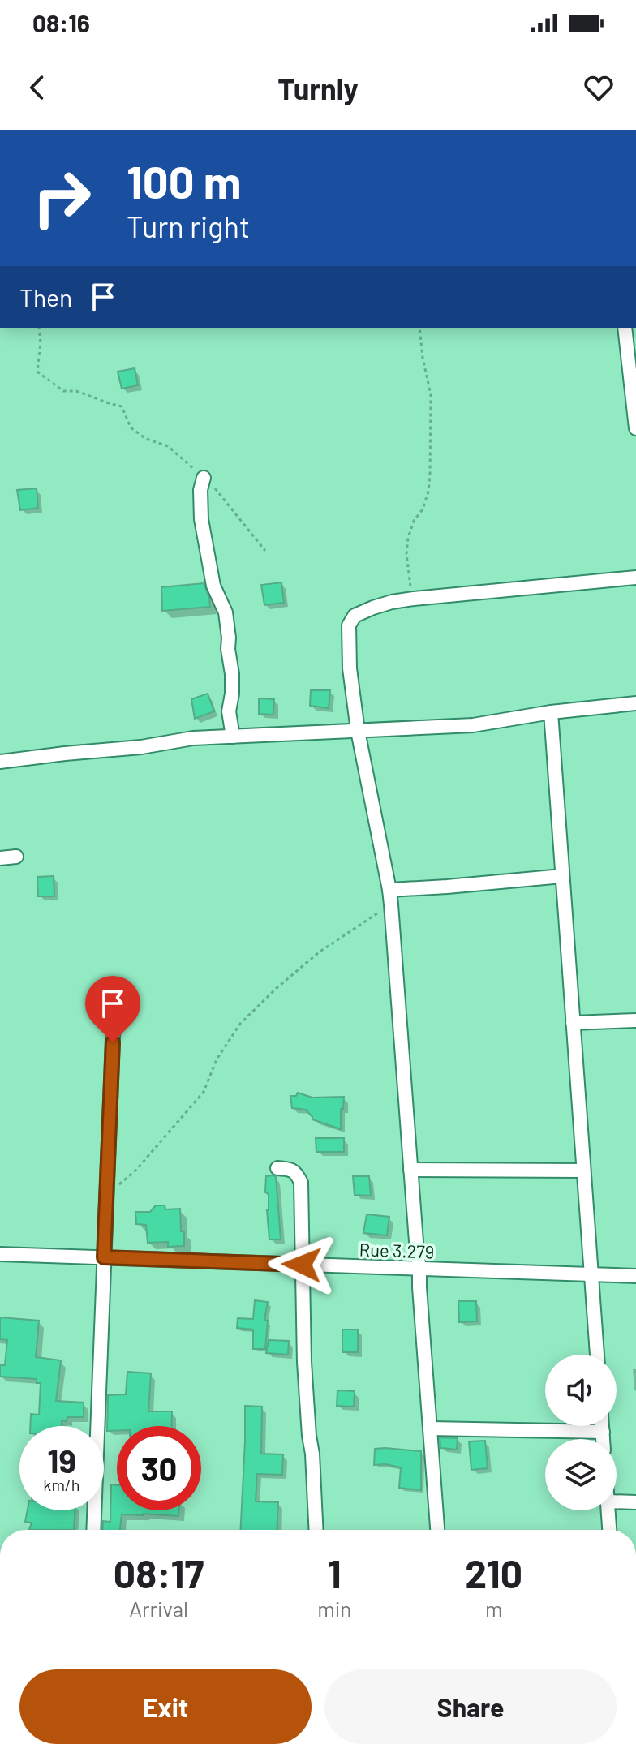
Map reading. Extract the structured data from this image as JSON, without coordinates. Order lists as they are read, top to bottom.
{
  "streets": {
    "street": ["Rue 3.279"]
  },
  "page": {
    "status": "08:16",
    "header": "Turnly",
    "turn": ["100 m", "Turn right"],
    "then": "Then",
    "speed": "19 km/h",
    "limit": "30",
    "eta": [
      "08:17",
      "Arrival",
      "1",
      "min",
      "210",
      "m"
    ],
    "buttons": ["Exit", "Share"]
  }
}
